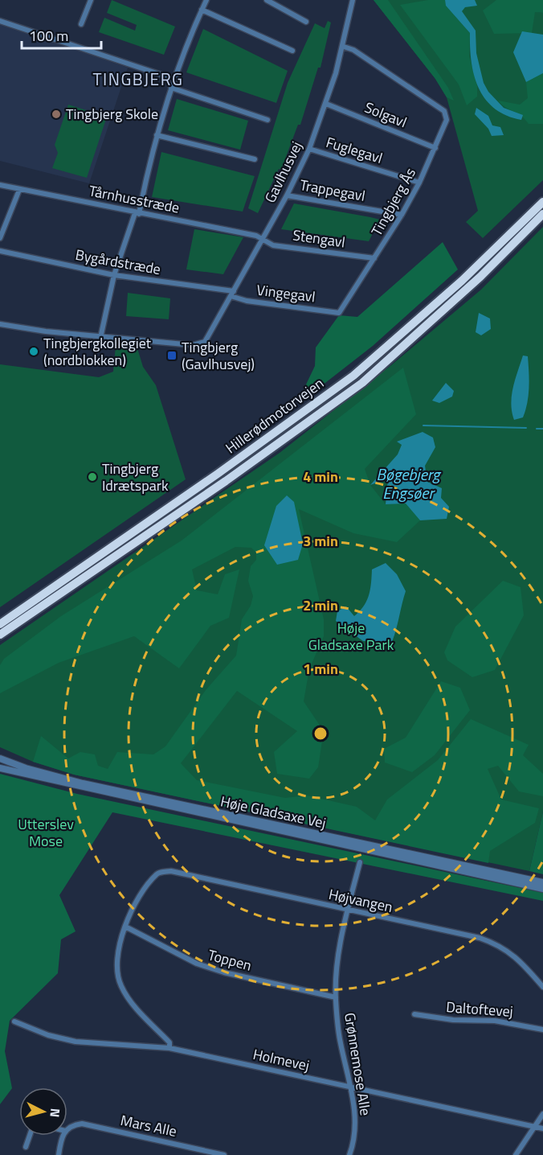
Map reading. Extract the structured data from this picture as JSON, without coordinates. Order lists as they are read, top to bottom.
{
  "streets": {
    "highway": ["Hillerødmotorvejen"],
    "street": [
      "Solgavl",
      "Fuglegavl",
      "Gavlhusvej",
      "Trappegavl",
      "Tårnhusstræde",
      "Tingbjerg Ås",
      "Stengavl",
      "Bygårdstræde",
      "Vingegavl",
      "Høje Gladsaxe Vej",
      "Højvangen",
      "Toppen",
      "Daltoftevej",
      "Holmevej",
      "Grønnemose Alle",
      "Mars Alle"
    ]
  },
  "crossings": [
    ["Solgavl", "Gavlhusvej"],
    ["Solgavl", "Tingbjerg Ås"],
    ["Fuglegavl", "Gavlhusvej"],
    ["Fuglegavl", "Tingbjerg Ås"],
    ["Gavlhusvej", "Trappegavl"],
    ["Gavlhusvej", "Tårnhusstræde"],
    ["Gavlhusvej", "Tingbjerg Ås"],
    ["Gavlhusvej", "Stengavl"],
    ["Gavlhusvej", "Bygårdstræde"],
    ["Gavlhusvej", "Vingegavl"],
    ["Trappegavl", "Tingbjerg Ås"],
    ["Tårnhusstræde", "Stengavl"],
    ["Tingbjerg Ås", "Stengavl"],
    ["Tingbjerg Ås", "Vingegavl"],
    ["Bygårdstræde", "Vingegavl"],
    ["Højvangen", "Toppen"],
    ["Højvangen", "Grønnemose Alle"],
    ["Toppen", "Grønnemose Alle"],
    ["Holmevej", "Grønnemose Alle"]
  ],
  "districts": ["TINGBJERG"],
  "water": ["Bøgebjerg Engsøer"],
  "parks": ["Høje Gladsaxe Park", "Utterslev Mose"],
  "places": {
    "other": ["Tingbjerg Skole", "Tingbjergkollegiet (nordblokken)", "Tingbjerg Idrætspark"],
    "transit": ["Tingbjerg (Gavlhusvej)"]
  },
  "scale_bar": "100 m",
  "north": "right",
  "rings": [
    "4 min",
    "3 min",
    "2 min",
    "1 min"
  ]
}
